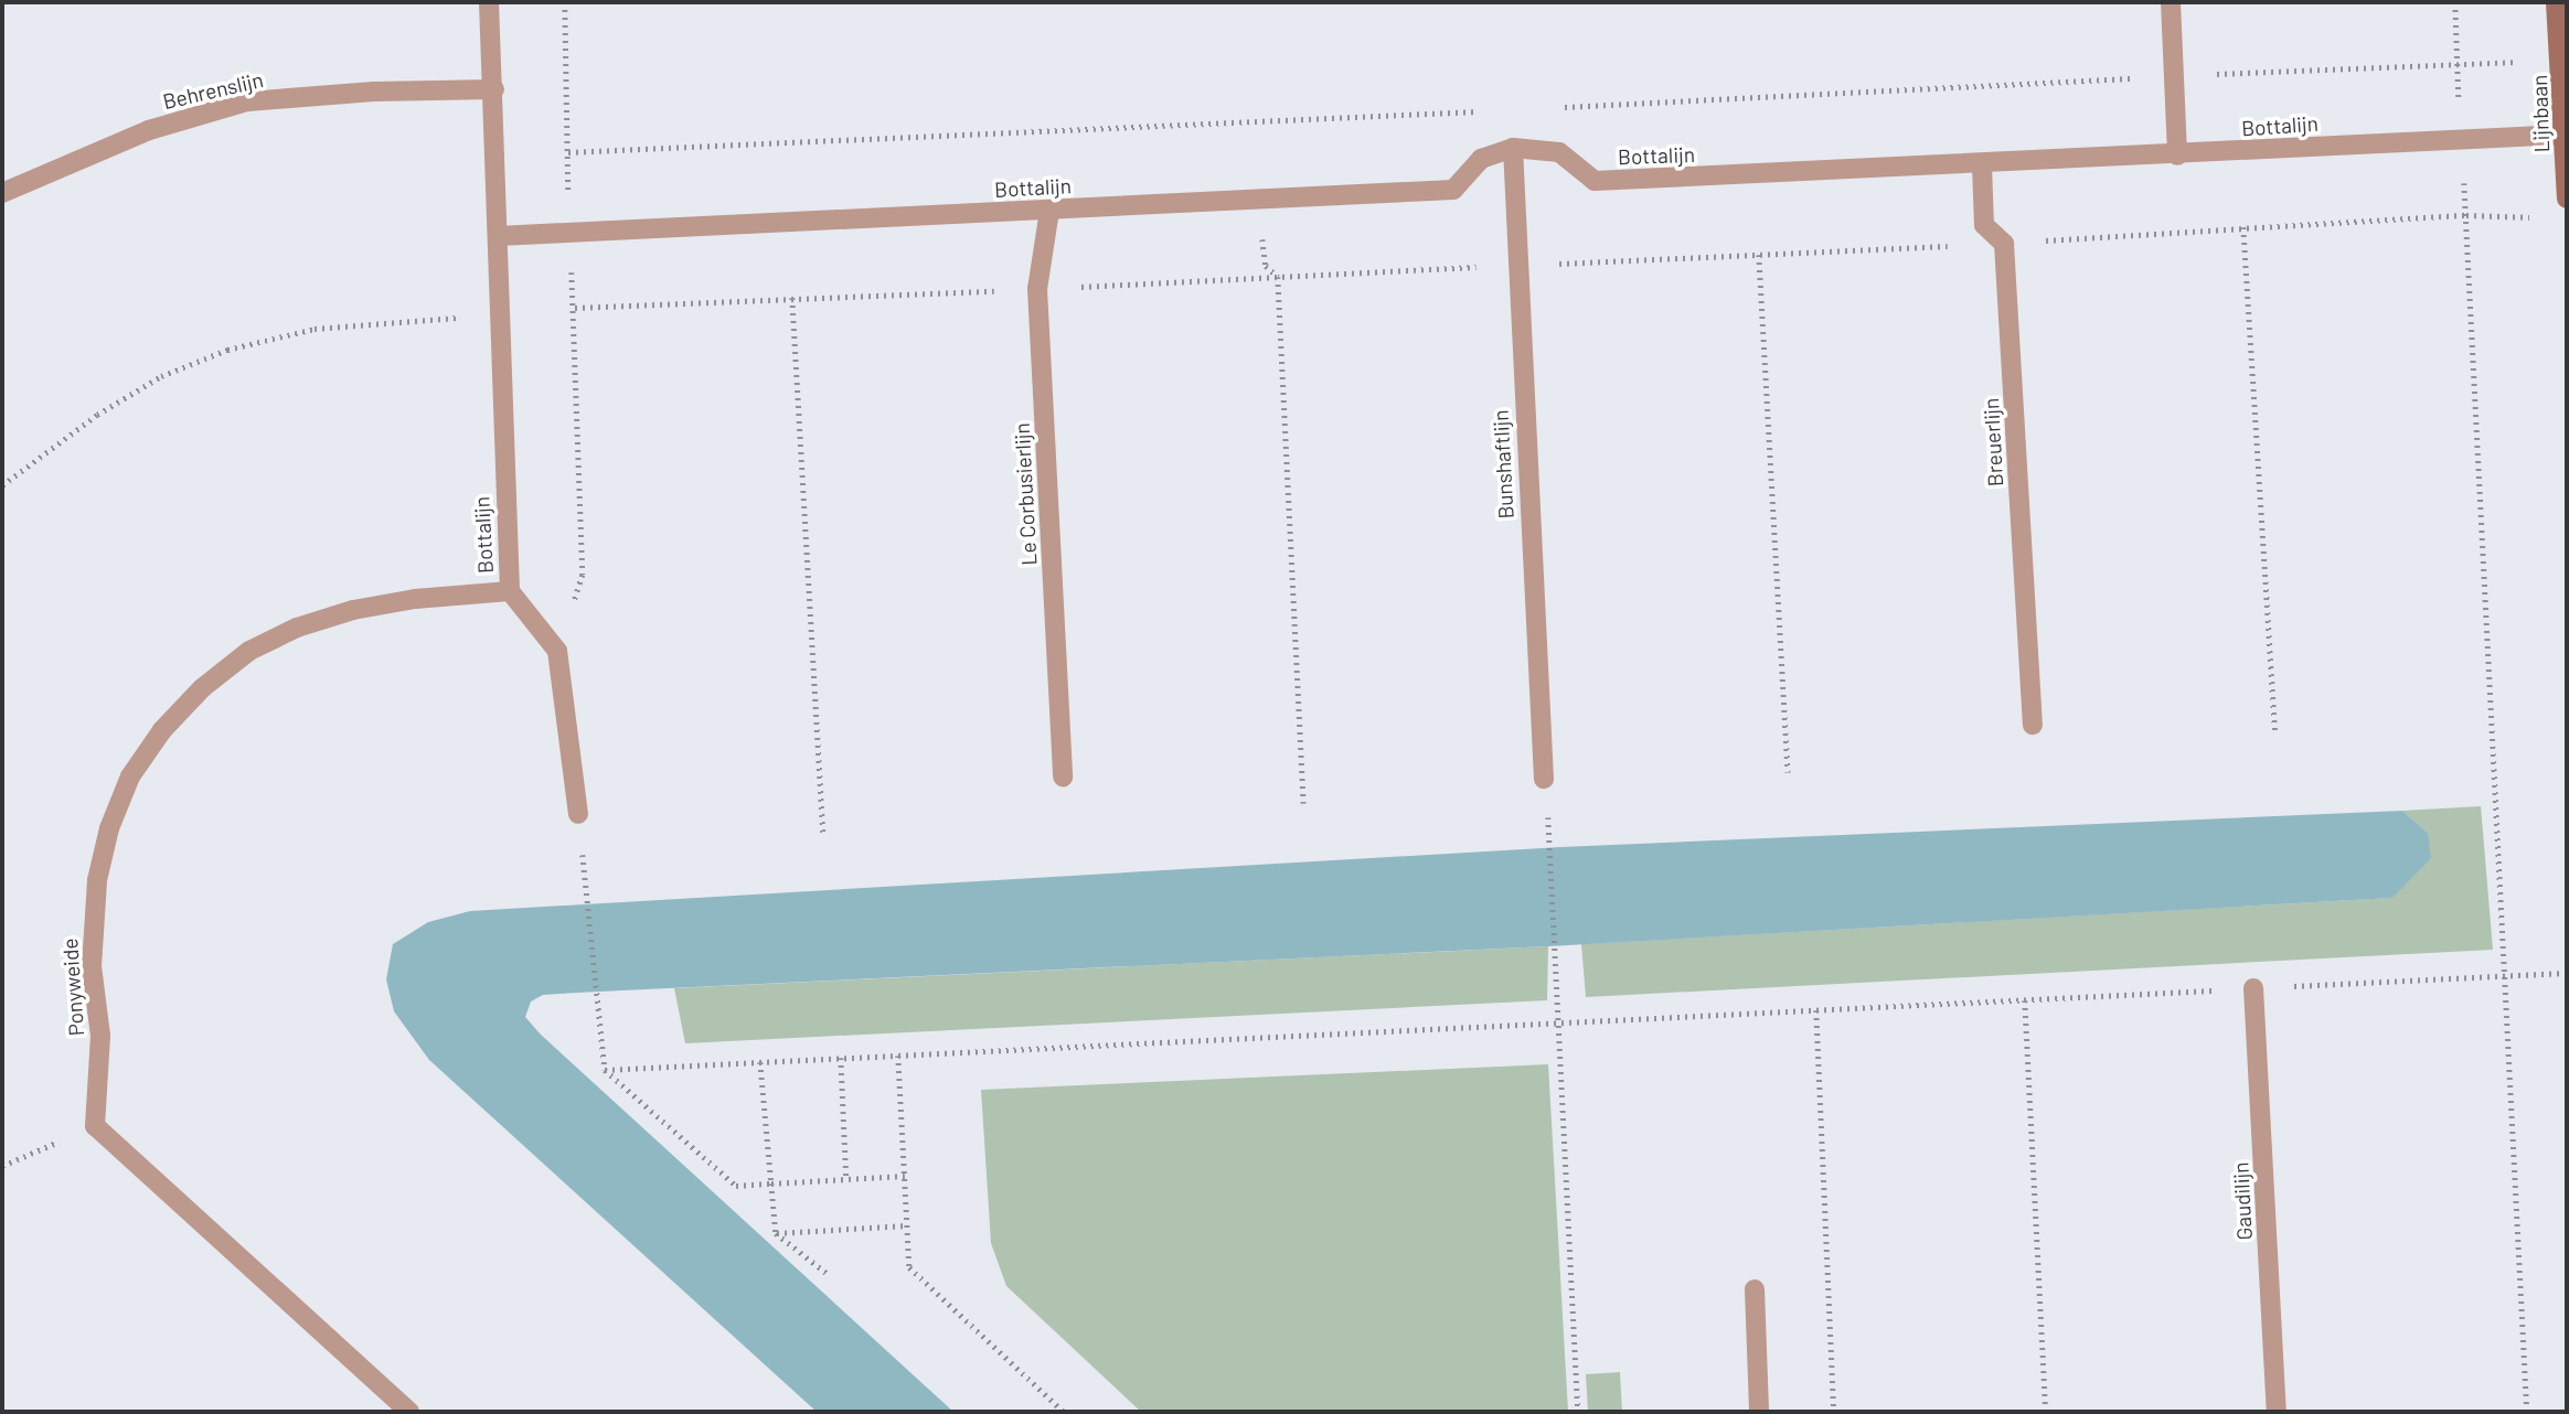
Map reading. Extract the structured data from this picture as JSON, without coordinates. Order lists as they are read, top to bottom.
{
  "streets": {
    "street": [
      "Behrenslijn",
      "Lijnbaan",
      "Bottalijn",
      "Breuerlijn",
      "Bunshaftlijn",
      "Le Corbusierlijn",
      "Ponyweide",
      "Gaudilijn"
    ]
  },
  "crossings": [
    ["Behrenslijn", "Bottalijn"],
    ["Lijnbaan", "Bottalijn"],
    ["Bottalijn", "Bunshaftlijn"],
    ["Bottalijn", "Le Corbusierlijn"],
    ["Bottalijn", "Ponyweide"]
  ]
}
